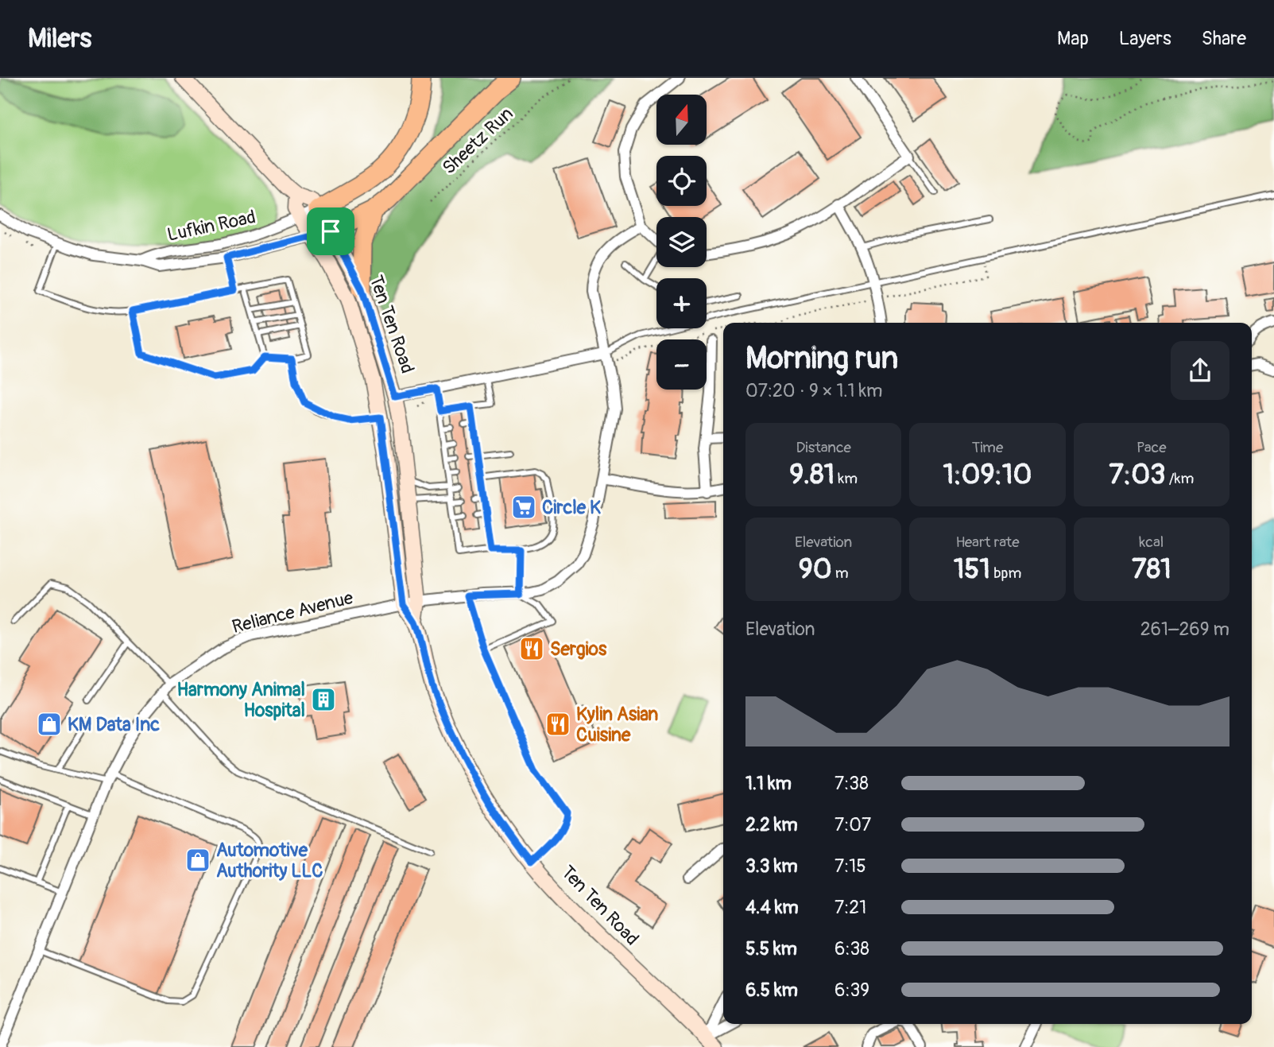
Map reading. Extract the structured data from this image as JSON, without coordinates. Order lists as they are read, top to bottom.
{
  "streets": {
    "main road": ["Ten Ten Road"],
    "street": ["Lufkin Road", "Reliance Avenue"],
    "path": ["Sheetz Run"]
  },
  "crossings": [
    ["Lufkin Road", "Ten Ten Road"],
    ["Ten Ten Road", "Reliance Avenue"]
  ],
  "places": {
    "supermarket": ["Circle K"],
    "restaurant": ["Sergios", "Kylin Asian Cuisine"],
    "building": ["Harmony Animal Hospital"],
    "shop": ["KM Data Inc", "Automotive Authority LLC"]
  },
  "north": "top",
  "page": {
    "header": "Milers",
    "nav": ["Map", "Layers", "Share"],
    "map_buttons": ["+", "−"],
    "heading": ["Morning run", "07:20 · 9 × 1.1 km"],
    "stats": [
      ["Distance", "9.81 km"],
      ["Time", "1:09:10"],
      ["Pace", "7:03 /km"],
      ["Elevation", "90 m"],
      ["Heart rate", "151 bpm"],
      ["kcal", "781"]
    ],
    "chart": ["Elevation", "261–269 m"],
    "list": [
      {
        "name": "1.1 km",
        "note": "7:38"
      },
      {
        "name": "2.2 km",
        "note": "7:07"
      },
      {
        "name": "3.3 km",
        "note": "7:15"
      },
      {
        "name": "4.4 km",
        "note": "7:21"
      },
      {
        "name": "5.5 km",
        "note": "6:38"
      },
      {
        "name": "6.5 km",
        "note": "6:39"
      }
    ]
  }
}
